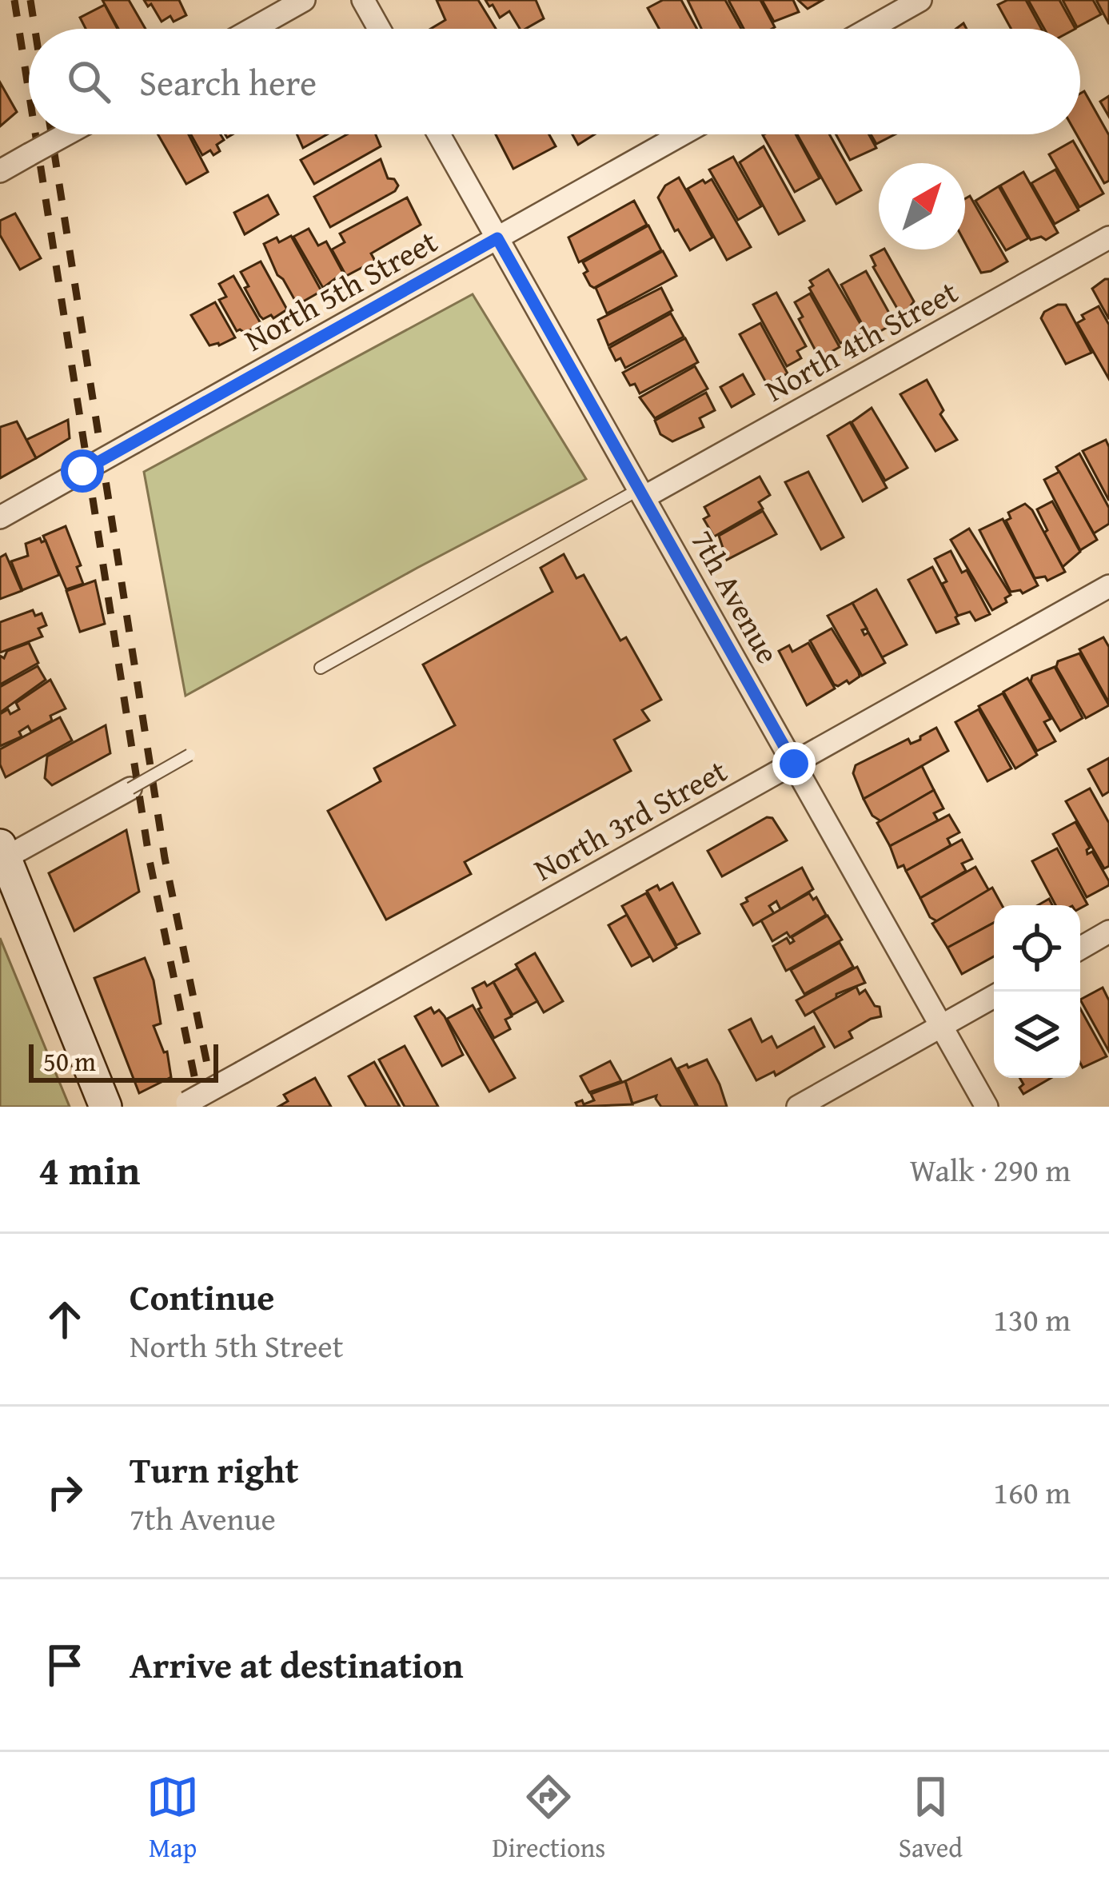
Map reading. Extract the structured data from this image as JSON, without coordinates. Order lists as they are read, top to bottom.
{
  "streets": {
    "street": [
      "North 5th Street",
      "North 4th Street",
      "7th Avenue",
      "North 3rd Street"
    ]
  },
  "crossings": [
    ["North 5th Street", "7th Avenue"],
    ["North 4th Street", "7th Avenue"],
    ["7th Avenue", "North 3rd Street"]
  ],
  "scale_bar": "50 m",
  "north": "top right",
  "page": {
    "search": "Search here",
    "scale": "50 m",
    "heading": ["4 min", "Walk · 290 m"],
    "list": [
      ["Continue", "North 5th Street", "130 m"],
      ["Turn right", "7th Avenue", "160 m"],
      "Arrive at destination"
    ],
    "nav": ["Map", "Directions", "Saved"]
  }
}
